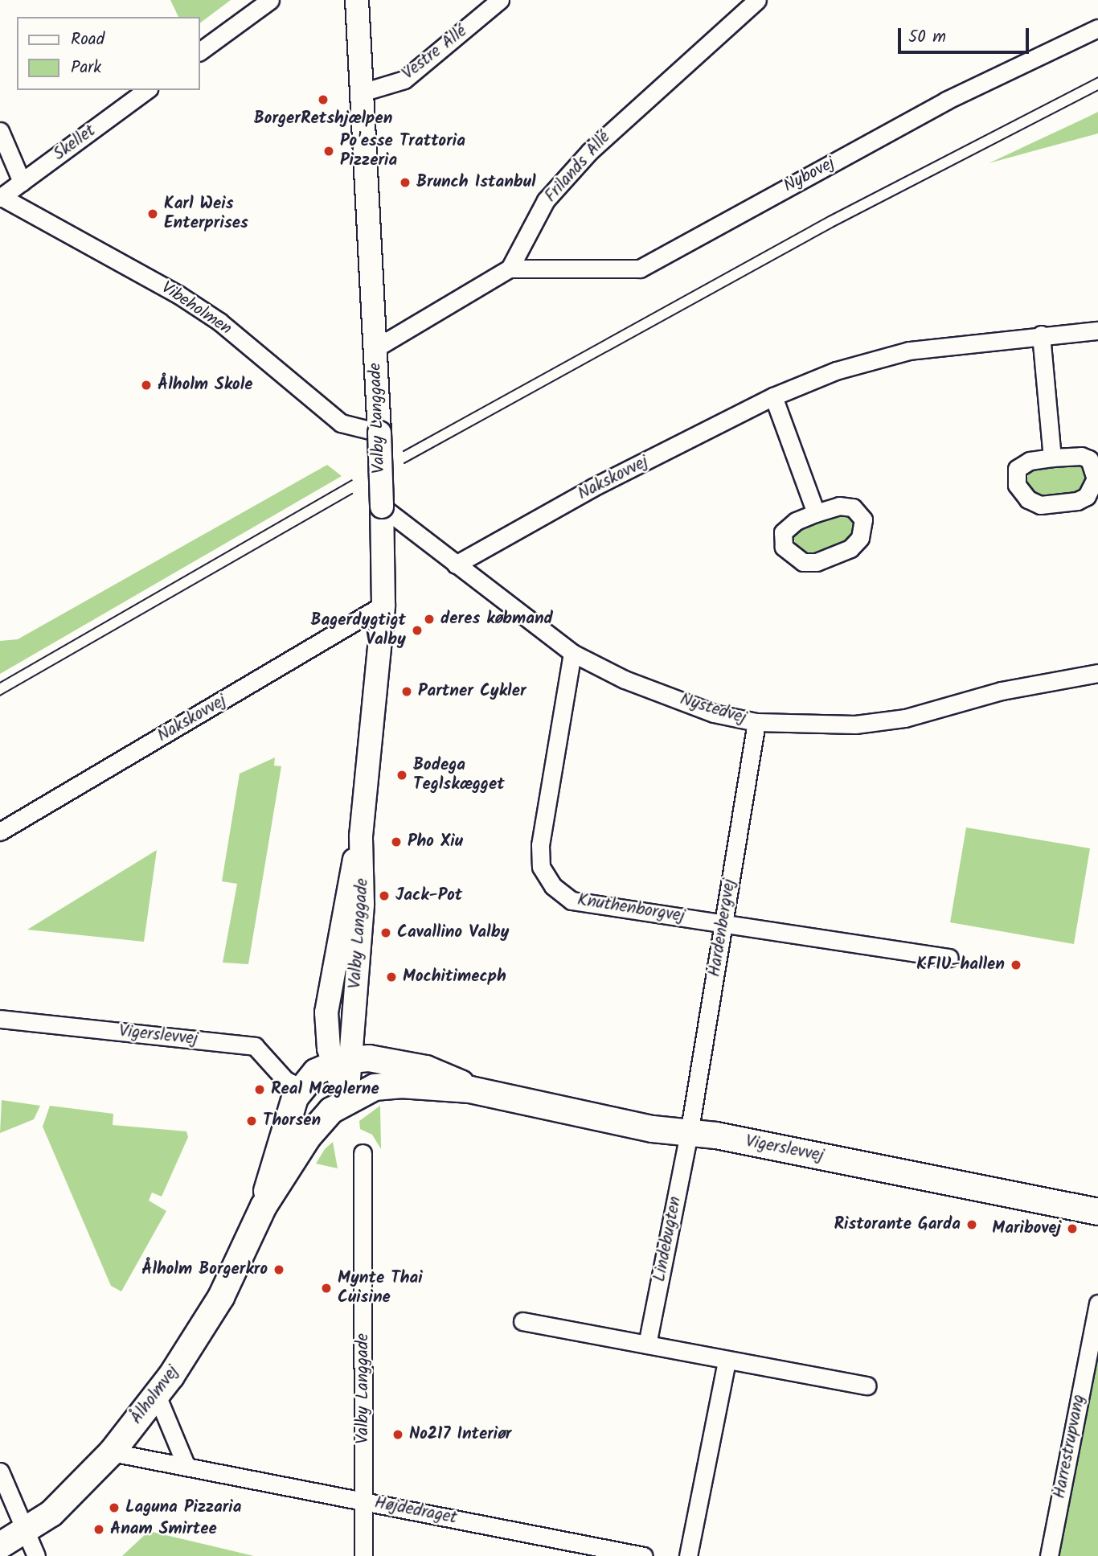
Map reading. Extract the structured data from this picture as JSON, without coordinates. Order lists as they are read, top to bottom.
{
  "streets": {
    "main road": ["Vigerslevvej", "Ålholmvej"],
    "street": [
      "Vestre Allé",
      "Skellet",
      "Frilands Allé",
      "Nybovej",
      "Vibeholmen",
      "Valby Langgade",
      "Nakskovvej",
      "Nystedvej",
      "Knuthenborgvej",
      "Hardenbergvej",
      "Lindebugten",
      "Harrestrupvang",
      "Højdedraget"
    ]
  },
  "crossings": [
    ["Vestre Allé", "Valby Langgade"],
    ["Skellet", "Vibeholmen"],
    ["Frilands Allé", "Nybovej"],
    ["Vibeholmen", "Valby Langgade"],
    ["Valby Langgade", "Nakskovvej"],
    ["Valby Langgade", "Nystedvej"],
    ["Valby Langgade", "Vigerslevvej"],
    ["Valby Langgade", "Ålholmvej"],
    ["Valby Langgade", "Højdedraget"],
    ["Nakskovvej", "Nystedvej"],
    ["Nystedvej", "Knuthenborgvej"],
    ["Nystedvej", "Hardenbergvej"],
    ["Knuthenborgvej", "Hardenbergvej"],
    ["Hardenbergvej", "Vigerslevvej"],
    ["Hardenbergvej", "Lindebugten"],
    ["Vigerslevvej", "Lindebugten"],
    ["Vigerslevvej", "Ålholmvej"],
    ["Ålholmvej", "Højdedraget"]
  ],
  "places": [
    "BorgerRetshjælpen",
    "Po'esse Trattoria Pizzeria",
    "Brunch Istanbul",
    "Karl Weis Enterprises",
    "Ålholm Skole",
    "deres købmand",
    "Bagerdygtigt Valby",
    "Partner Cykler",
    "Bodega Teglskægget",
    "Pho Xiu",
    "Jack-Pot",
    "Cavallino Valby",
    "KFIU-hallen",
    "Mochitimecph",
    "Real Mæglerne",
    "Thorsen",
    "Ristorante Garda",
    "Maribovej",
    "Ålholm Borgerkro",
    "Mynte Thai Cuisine",
    "No217 Interiør",
    "Laguna Pizzaria",
    "Anam Smirtee"
  ],
  "legend": ["Road", "Park"],
  "scale_bar": "50 m"
}
